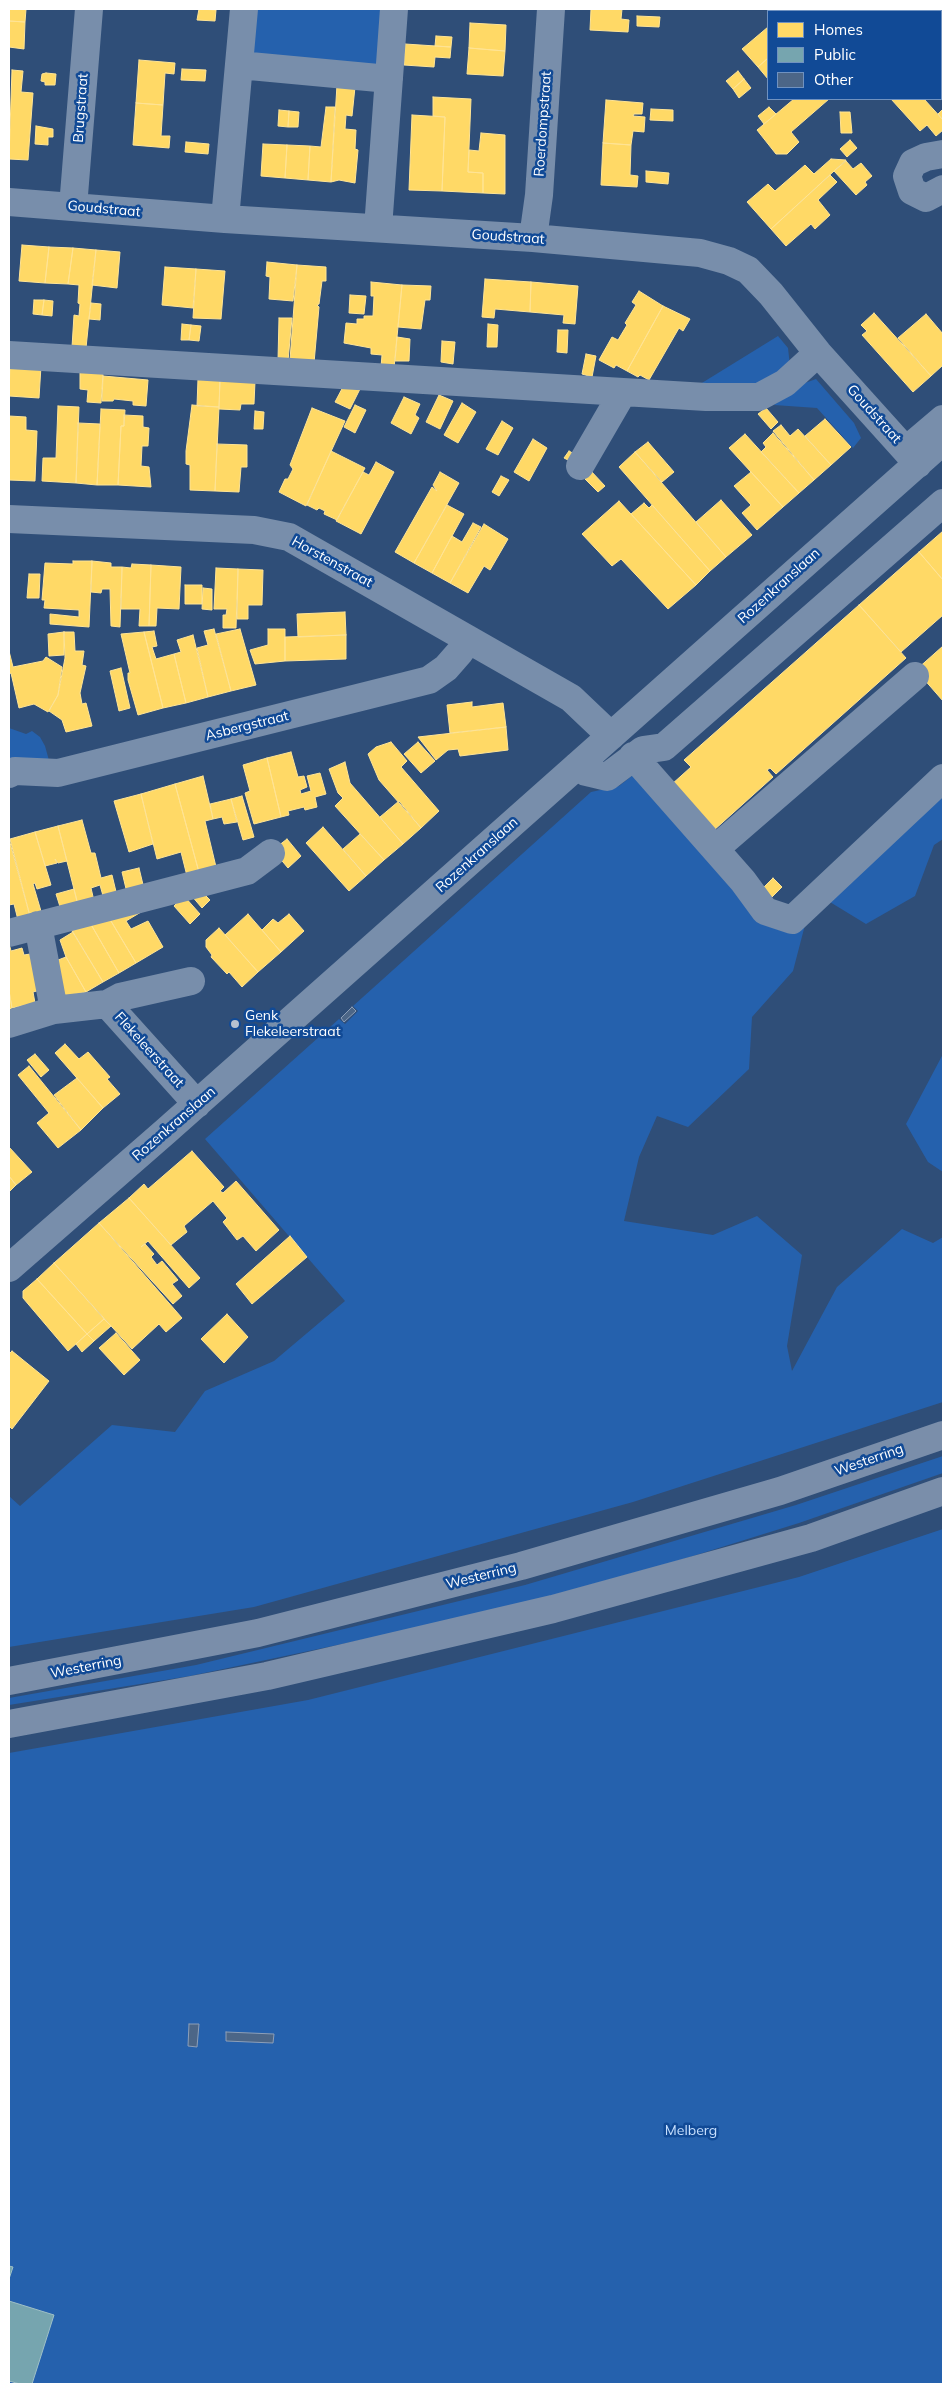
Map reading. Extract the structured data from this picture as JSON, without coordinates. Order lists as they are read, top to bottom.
{
  "streets": {
    "highway": ["Westerring"],
    "street": [
      "Brugstraat",
      "Roerdompstraat",
      "Goudstraat",
      "Horstenstraat",
      "Rozenkranslaan",
      "Asbergstraat",
      "Flekeleerstraat"
    ]
  },
  "crossings": [
    ["Brugstraat", "Goudstraat"],
    ["Roerdompstraat", "Goudstraat"],
    ["Goudstraat", "Rozenkranslaan"],
    ["Horstenstraat", "Rozenkranslaan"],
    ["Horstenstraat", "Asbergstraat"],
    ["Rozenkranslaan", "Flekeleerstraat"]
  ],
  "parks": ["Melberg"],
  "places": ["Genk Flekeleerstraat"],
  "legend": ["Homes", "Public", "Other"]
}
